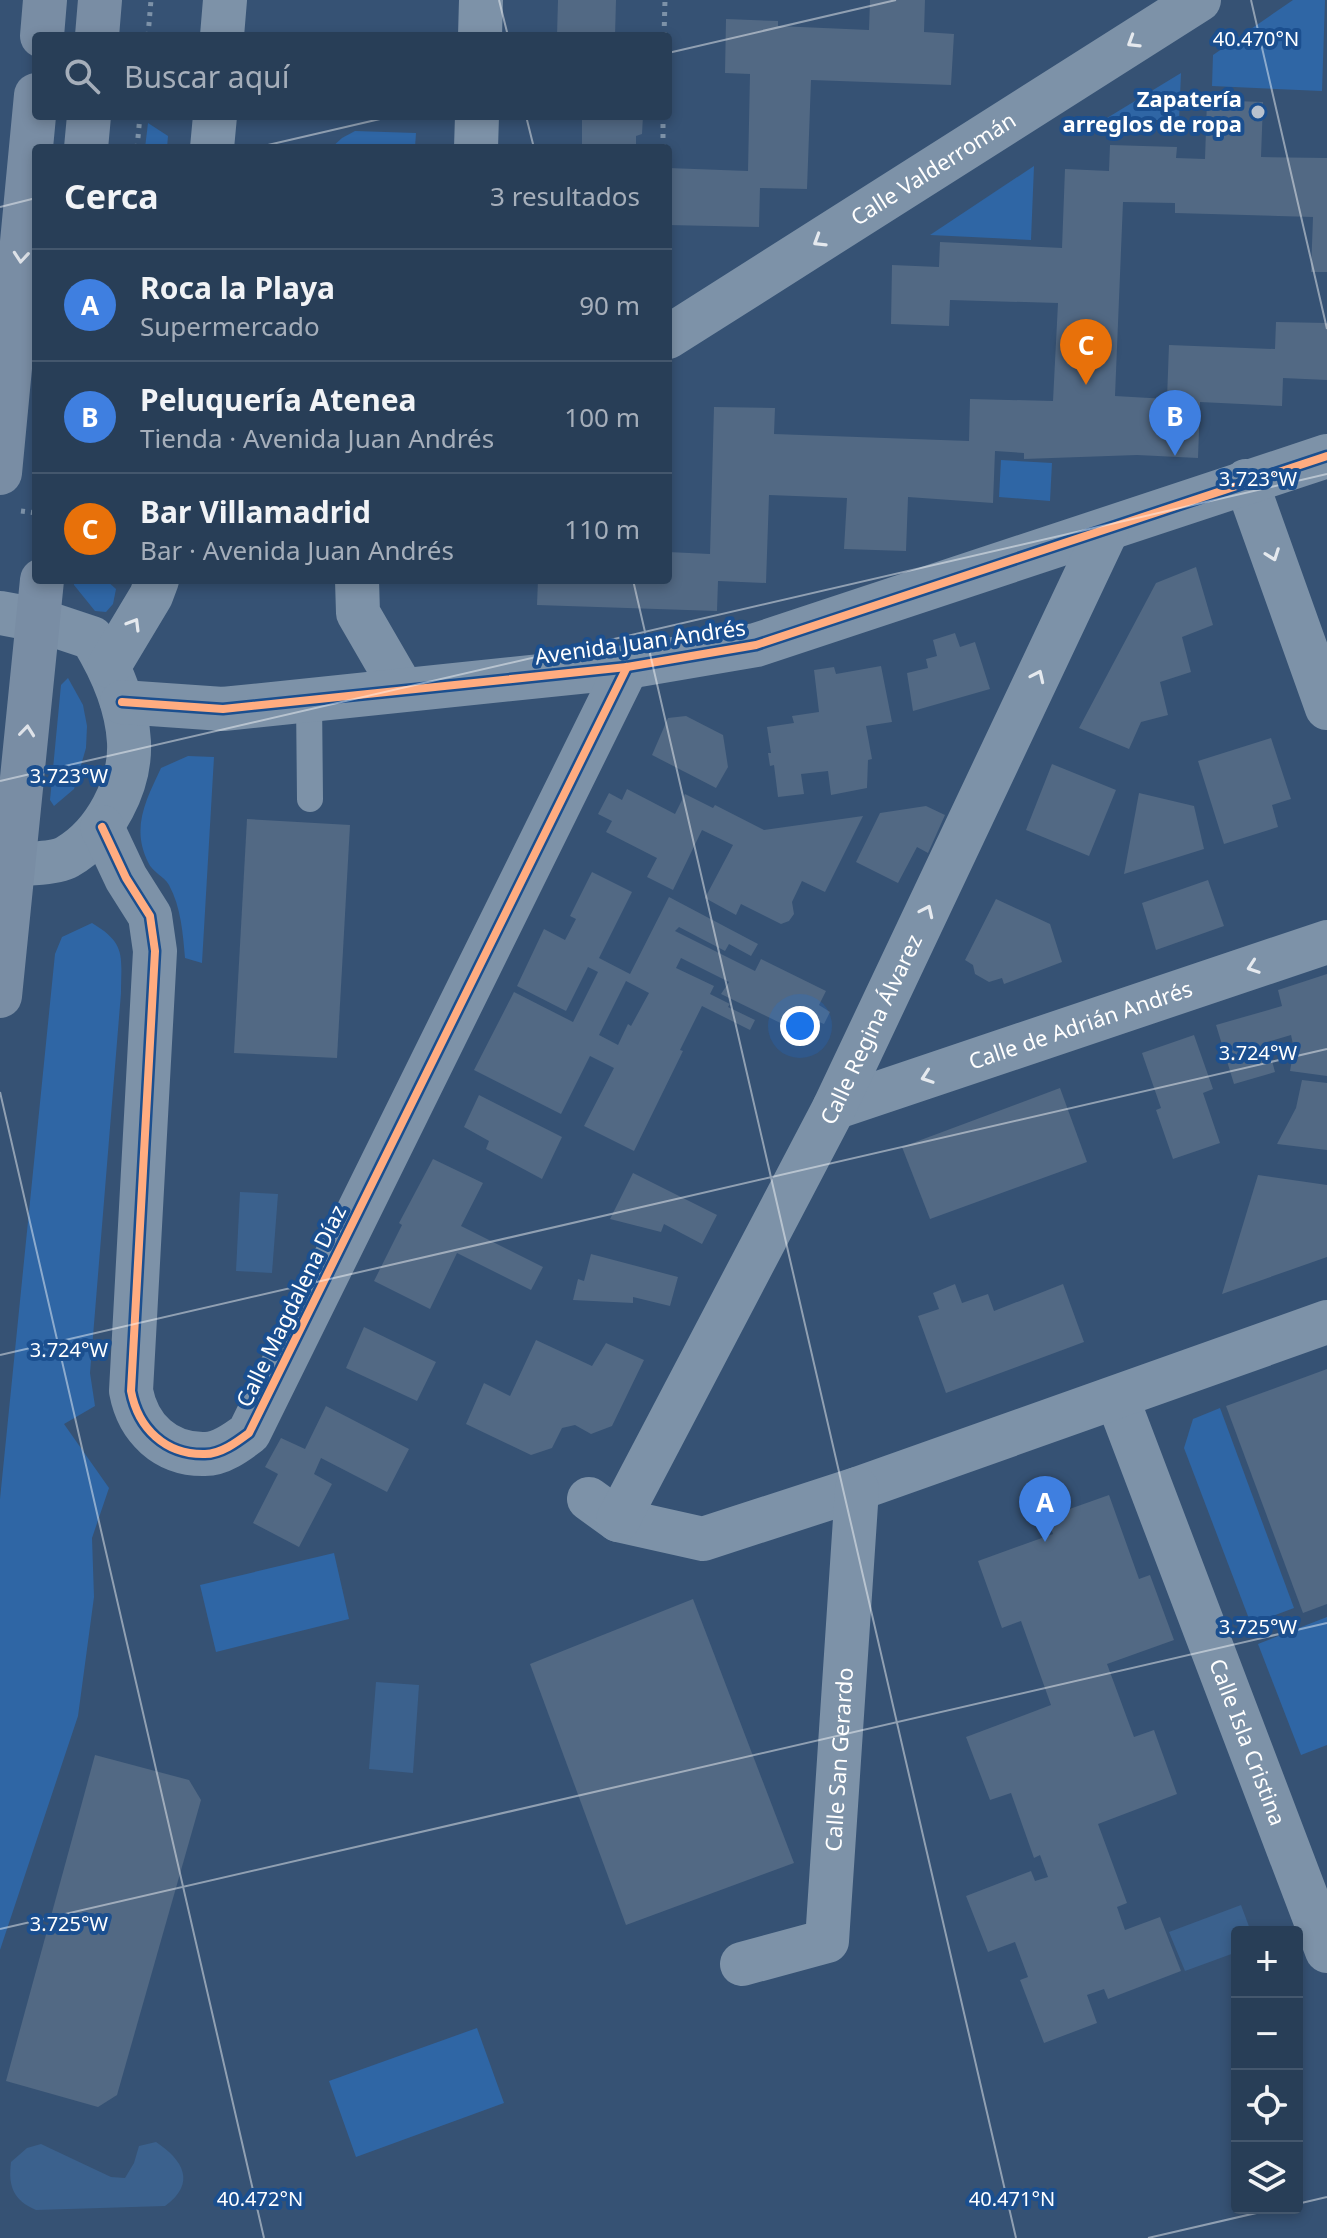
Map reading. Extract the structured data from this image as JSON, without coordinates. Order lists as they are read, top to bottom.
{
  "streets": {
    "street": [
      "Calle Valderromán",
      "Avenida Juan Andrés",
      "Calle de Adrián Andrés",
      "Calle Regina Álvarez",
      "Calle Magdalena Díaz",
      "Calle Isla Cristina",
      "Calle San Gerardo"
    ]
  },
  "crossings": [
    ["Avenida Juan Andrés", "Calle Regina Álvarez"],
    ["Avenida Juan Andrés", "Calle Magdalena Díaz"],
    ["Calle de Adrián Andrés", "Calle Regina Álvarez"],
    ["Calle Regina Álvarez", "Calle San Gerardo"]
  ],
  "one_way": ["Calle Valderromán", "Calle Regina Álvarez"],
  "places": ["Zapatería arreglos de ropa"],
  "page": {
    "search": "Buscar aquí",
    "heading": ["Cerca", "3 resultados"],
    "list": [
      {
        "mark": "A",
        "name": "Roca la Playa",
        "note": "Supermercado",
        "value": "90 m"
      },
      {
        "mark": "B",
        "name": "Peluquería Atenea",
        "note": "Tienda · Avenida Juan Andrés",
        "value": "100 m"
      },
      {
        "mark": "C",
        "name": "Bar Villamadrid",
        "note": "Bar · Avenida Juan Andrés",
        "value": "110 m"
      }
    ],
    "pins": ["C", "B", "A"],
    "map_buttons": ["+", "−"]
  },
  "coordinates": [
    "40.470°N",
    "3.723°W",
    "3.724°W",
    "3.725°W",
    "40.472°N",
    "40.471°N"
  ]
}
